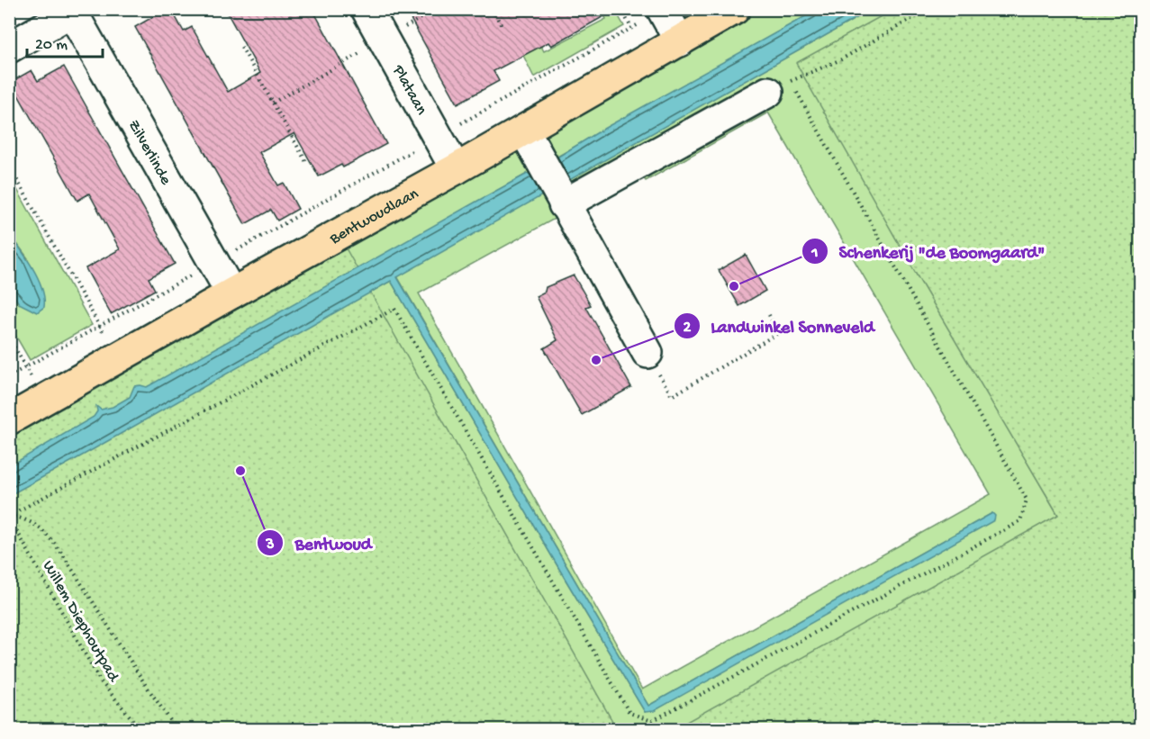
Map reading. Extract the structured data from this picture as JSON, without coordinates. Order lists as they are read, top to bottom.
{
  "streets": {
    "main road": ["Bentwoudlaan"],
    "street": ["Plataan", "Zilverlinde"],
    "path": ["Willem Diephoutpad"]
  },
  "crossings": [
    ["Plataan", "Bentwoudlaan"],
    ["Zilverlinde", "Bentwoudlaan"]
  ],
  "places": ["Schenkerij \"de Boomgaard\"", "Landwinkel Sonneveld", "Bentwoud"],
  "scale_bar": "20 m"
}
